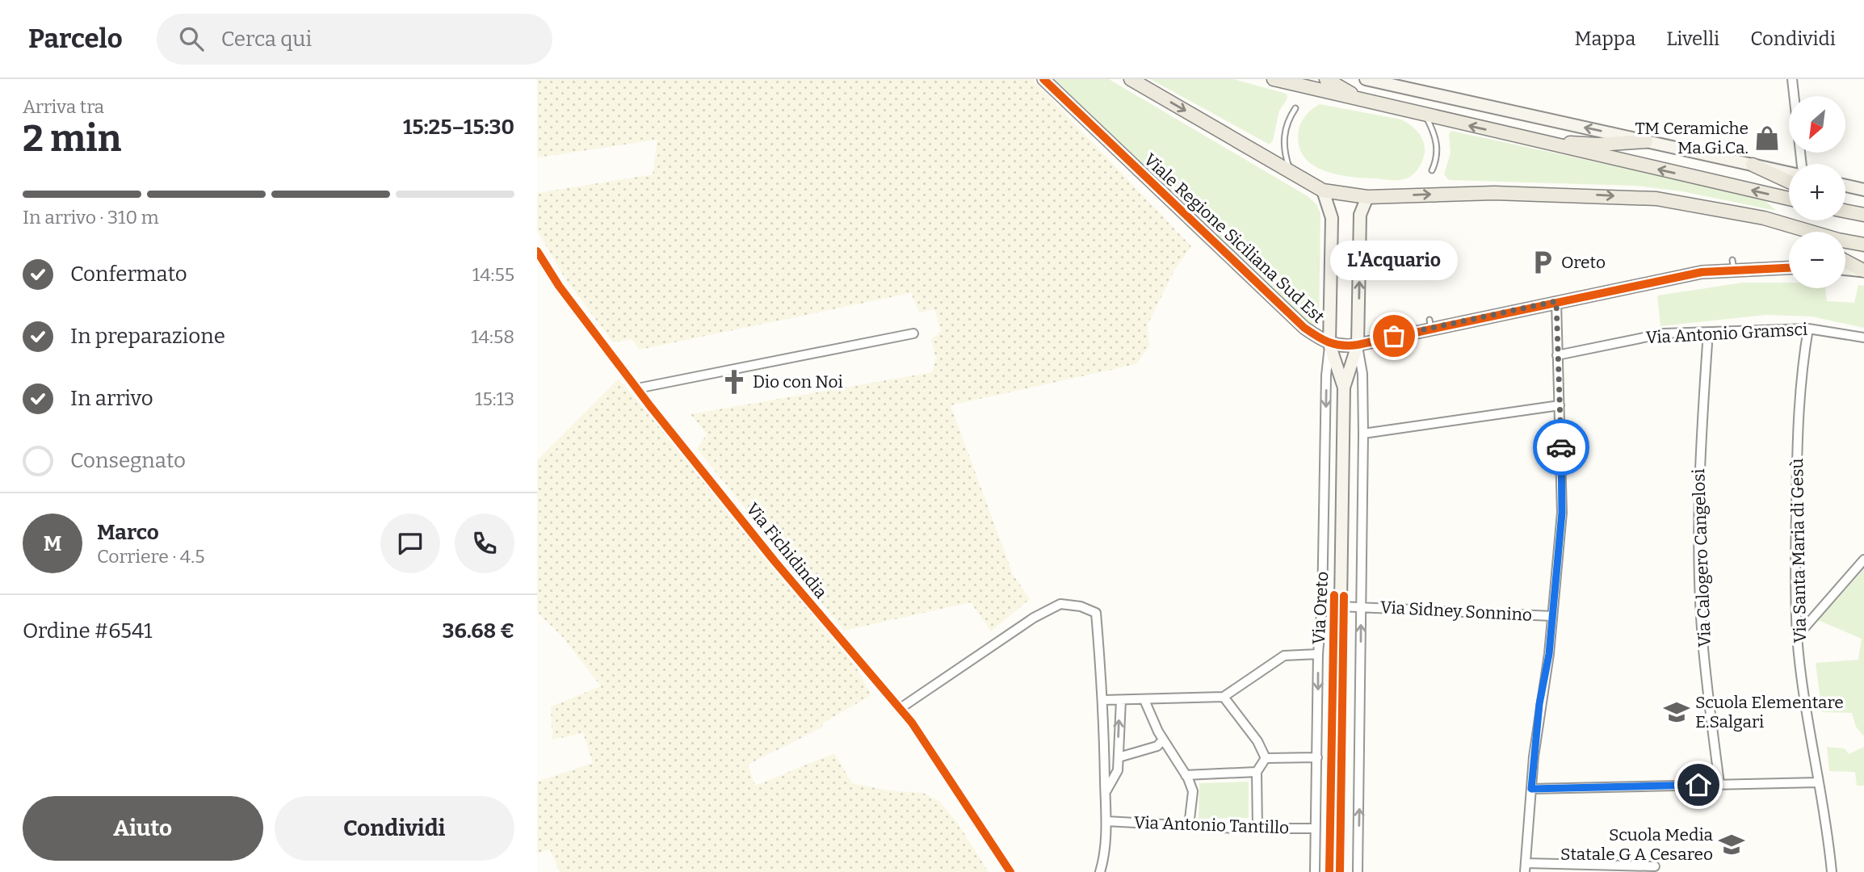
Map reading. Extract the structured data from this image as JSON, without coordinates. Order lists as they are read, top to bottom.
{
  "streets": {
    "street": [
      "Viale Regione Siciliana Sud Est",
      "Via Antonio Gramsci",
      "Via Fichidindia",
      "Via Santa Maria di Gesù",
      "Via Calogero Cangelosi",
      "Via Oreto",
      "Via Sidney Sonnino",
      "Via Antonio Tantillo"
    ]
  },
  "crossings": [
    ["Viale Regione Siciliana Sud Est", "Via Oreto"],
    ["Via Antonio Gramsci", "Via Santa Maria di Gesù"],
    ["Via Antonio Gramsci", "Via Calogero Cangelosi"],
    ["Via Oreto", "Via Sidney Sonnino"],
    ["Via Oreto", "Via Antonio Tantillo"]
  ],
  "places": {
    "shop": ["TM Ceramiche Ma.Gi.Ca."],
    "parking": ["Oreto"],
    "other": ["L'Acquario"],
    "church": ["Dio con Noi"],
    "school or university": ["Scuola Elementare E.Salgari", "Scuola Media Statale G A Cesareo"]
  },
  "north": "bottom left",
  "page": {
    "header": "Parcelo",
    "search": "Cerca qui",
    "nav": ["Mappa", "Livelli", "Condividi"],
    "heading": ["2 min", "Arriva tra", "15:25–15:30"],
    "panel": [
      "Marco",
      "Corriere · 4.5",
      "Ordine #6541",
      "36.68 €"
    ],
    "map_buttons": ["+", "−"],
    "bar": "In arrivo · 310 m",
    "bubble": "L'Acquario",
    "list": [
      ["Confermato", "14:55"],
      ["In preparazione", "14:58"],
      ["In arrivo", "15:13"],
      "Consegnato"
    ],
    "round": "M",
    "buttons": ["Aiuto", "Condividi"]
  }
}
